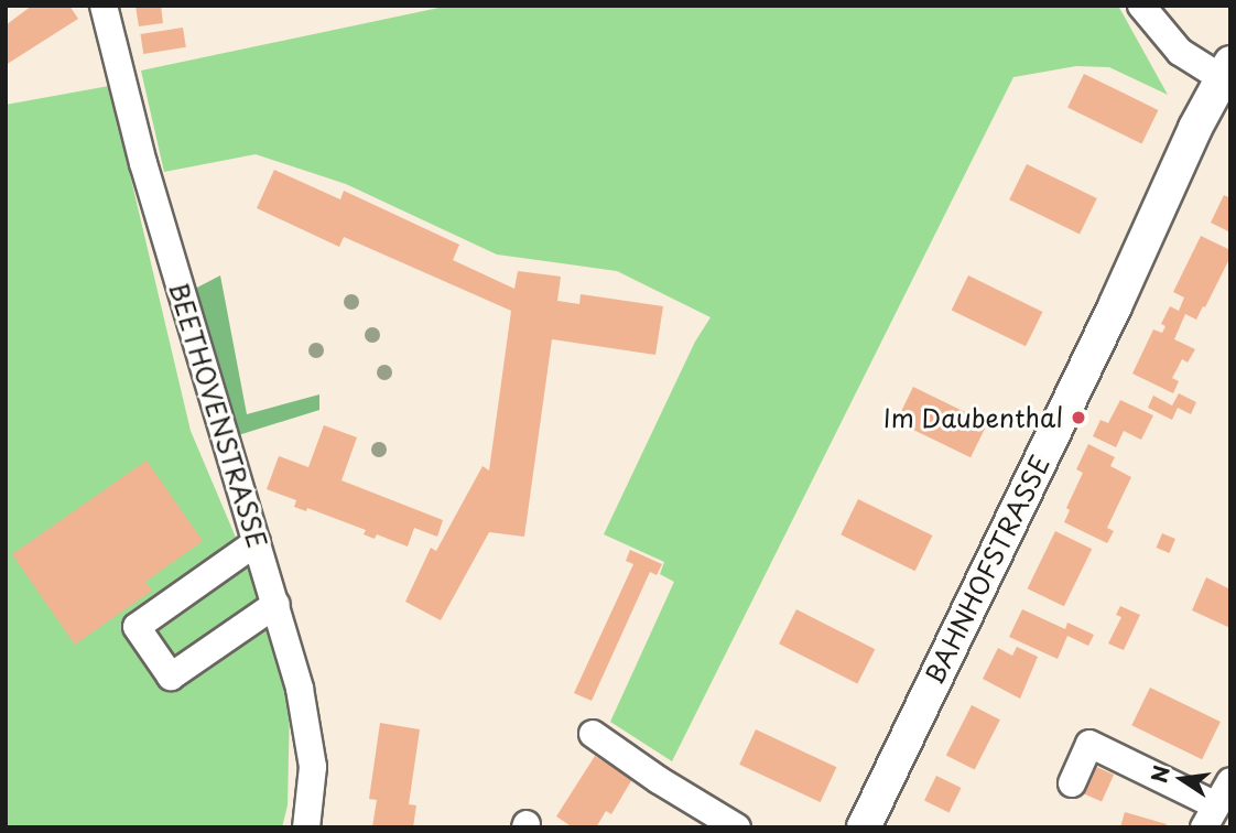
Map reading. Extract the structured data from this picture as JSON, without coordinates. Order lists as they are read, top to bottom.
{
  "streets": {
    "main road": ["BAHNHOFSTRASSE"],
    "street": ["BEETHOVENSTRASSE"]
  },
  "places": ["Im Daubenthal"],
  "north": "left"
}
